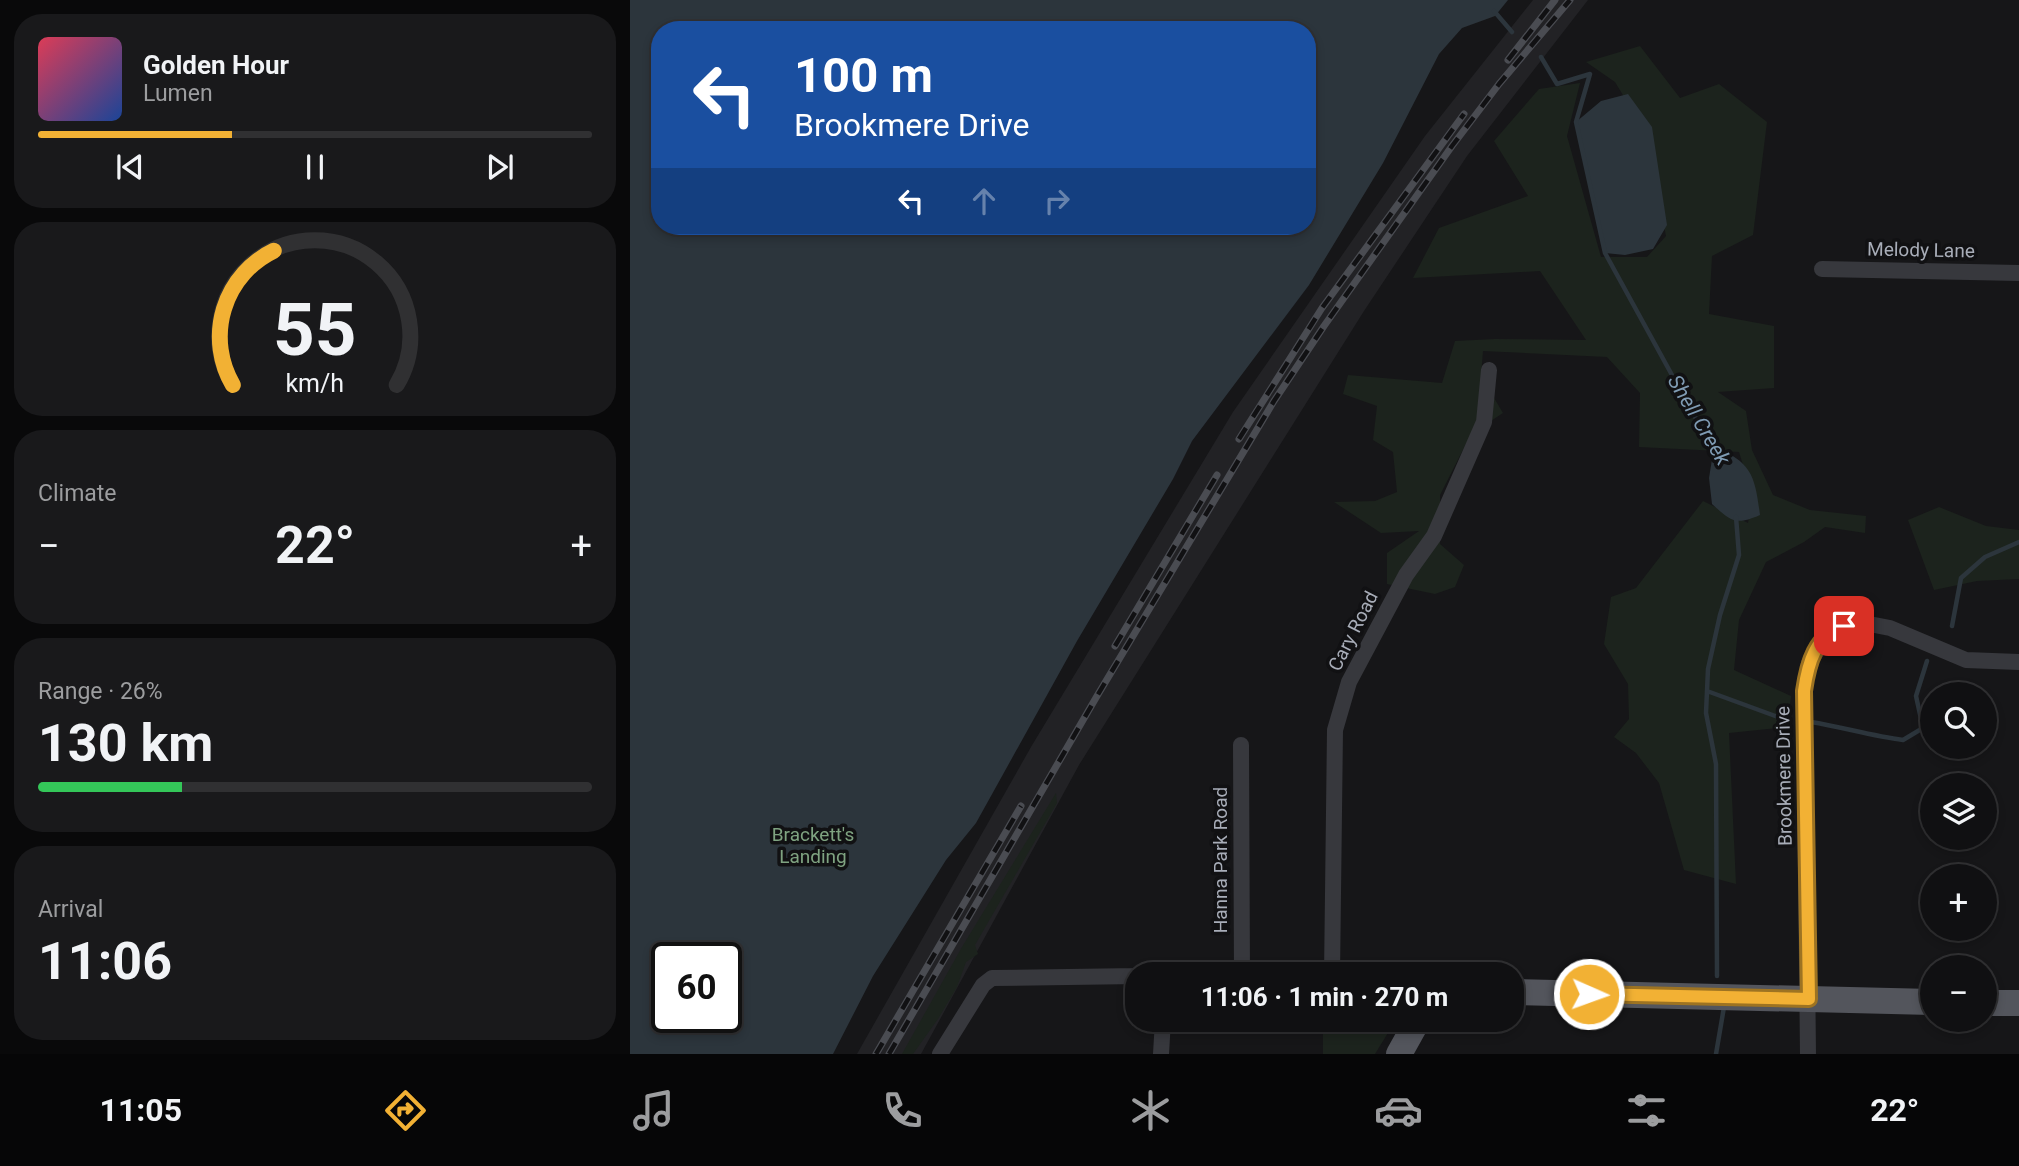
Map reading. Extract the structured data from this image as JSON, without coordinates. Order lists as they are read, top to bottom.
{
  "streets": {
    "street": [
      "Melody Lane",
      "Cary Road",
      "Brookmere Drive",
      "Hanna Park Road"
    ]
  },
  "water": ["Shell Creek"],
  "parks": ["Brackett's Landing"],
  "page": {
    "turn": ["100 m", "Brookmere Drive"],
    "song": ["Golden Hour", "Lumen"],
    "tile": [
      "Climate",
      ["Range · 26%", "130 km"],
      ["Arrival", "11:06"]
    ],
    "heat": ["−", "22°", "+"],
    "map_buttons": ["+", "−"],
    "limit": "60",
    "trip": "11:06 · 1 min · 270 m",
    "tabs": ["11:05", "22°"],
    "gauge": ["55", "km/h"]
  }
}
